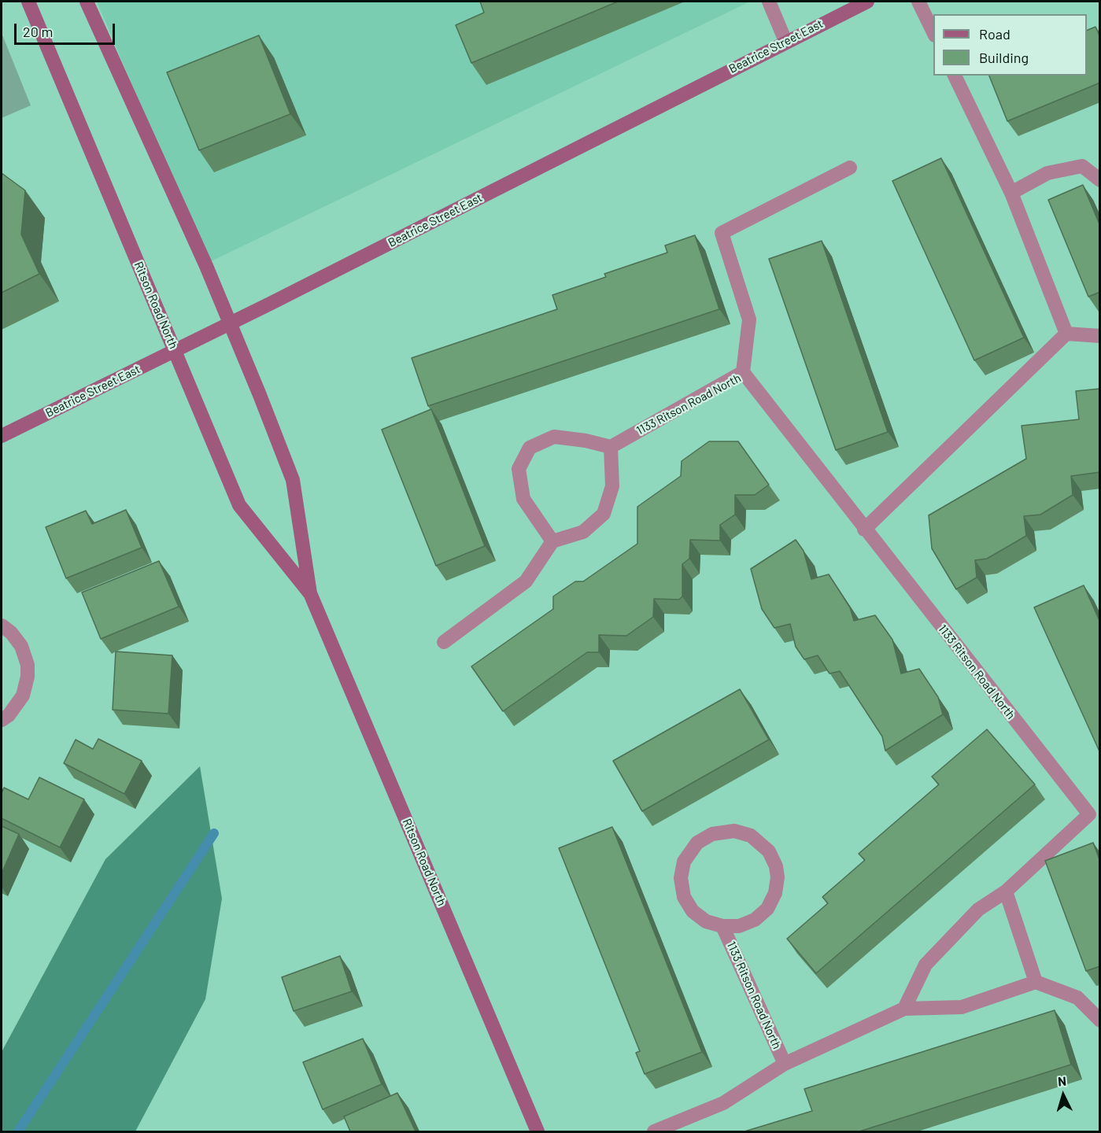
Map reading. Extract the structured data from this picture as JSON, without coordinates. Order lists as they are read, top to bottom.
{
  "streets": {
    "main road": ["Beatrice Street East", "Ritson Road North"],
    "street": ["1133 Ritson Road North"]
  },
  "crossings": [
    ["Beatrice Street East", "Ritson Road North"]
  ],
  "legend": ["Road", "Building"],
  "scale_bar": "20 m",
  "north": "top"
}
